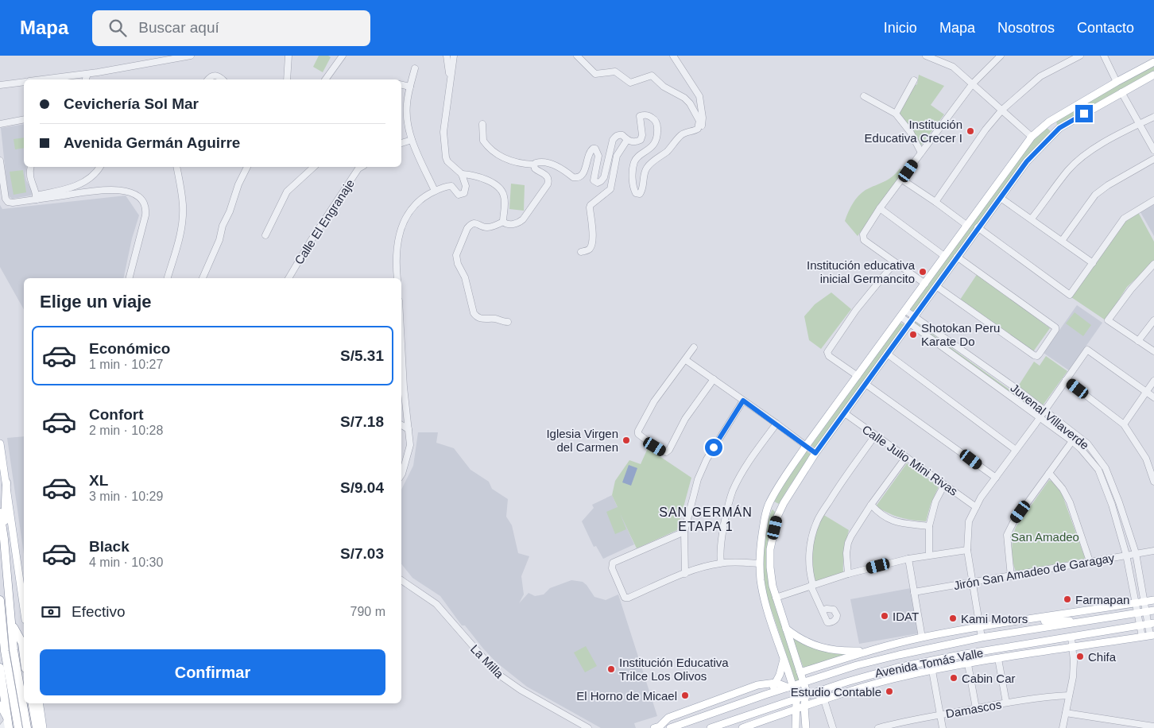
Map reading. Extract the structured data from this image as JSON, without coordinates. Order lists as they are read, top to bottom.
{
  "streets": {
    "main road": ["Avenida Tomás Valle"],
    "street": [
      "Calle El Engranaje",
      "Juvenal Villaverde",
      "Calle Julio Mini Rivas",
      "Jirón San Amadeo de Garagay",
      "La Milla",
      "Damascos"
    ]
  },
  "crossings": [
    ["Juvenal Villaverde", "Jirón San Amadeo de Garagay"],
    ["Juvenal Villaverde", "Avenida Tomás Valle"]
  ],
  "districts": ["SAN GERMÁN ETAPA 1"],
  "parks": ["San Amadeo"],
  "places": [
    "Institución Educativa Crecer I",
    "Institución educativa inicial Germancito",
    "Shotokan Peru Karate Do",
    "Iglesia Virgen del Carmen",
    "Farmapan",
    "IDAT",
    "Kami Motors",
    "Chifa",
    "Institución Educativa Trilce Los Olivos",
    "Cabin Car",
    "Estudio Contable",
    "El Horno de Micael"
  ],
  "page": {
    "header": "Mapa",
    "search": "Buscar aquí",
    "nav": [
      "Inicio",
      "Mapa",
      "Nosotros",
      "Contacto"
    ],
    "banner": ["Cevichería Sol Mar", "Avenida Germán Aguirre"],
    "heading": "Elige un viaje",
    "list": [
      {
        "name": "Económico",
        "note": "1 min · 10:27",
        "value": "S/5.31"
      },
      {
        "name": "Confort",
        "note": "2 min · 10:28",
        "value": "S/7.18"
      },
      {
        "name": "XL",
        "note": "3 min · 10:29",
        "value": "S/9.04"
      },
      {
        "name": "Black",
        "note": "4 min · 10:30",
        "value": "S/7.03"
      }
    ],
    "pay": ["Efectivo", "790 m"],
    "buttons": "Confirmar"
  }
}
